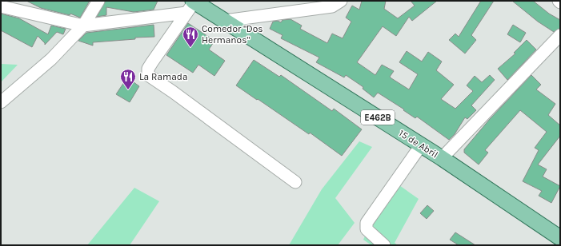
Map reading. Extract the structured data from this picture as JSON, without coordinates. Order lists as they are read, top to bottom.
{
  "streets": {
    "main road": ["E462B", "15 de Abril"]
  },
  "places": {
    "restaurant": ["Comedor \"Dos Hermanos\"", "La Ramada"]
  }
}
